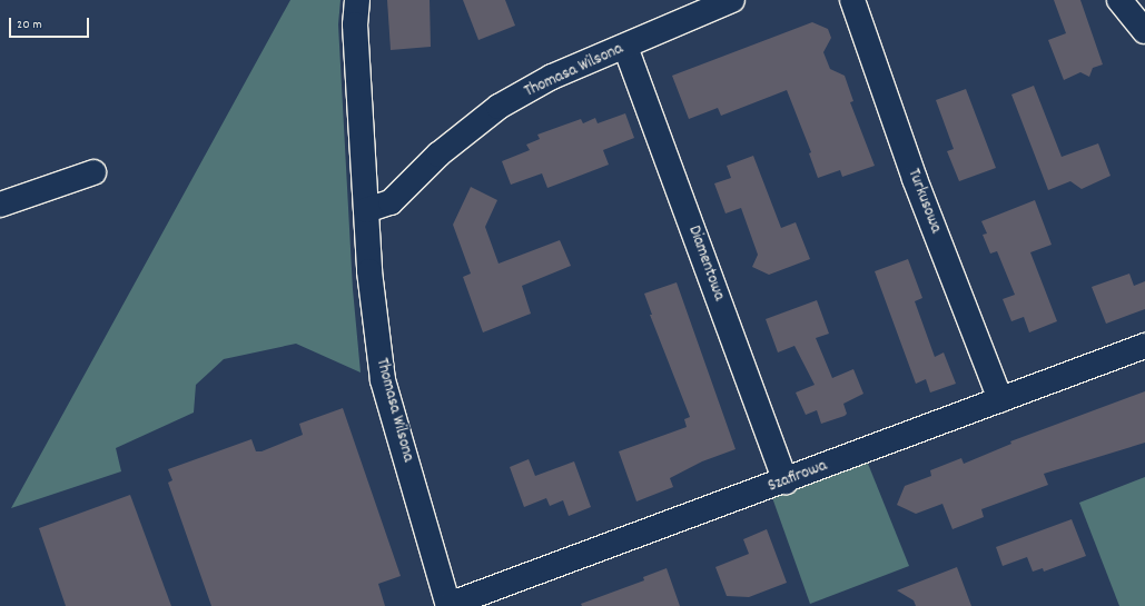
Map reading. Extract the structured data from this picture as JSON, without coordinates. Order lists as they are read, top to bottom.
{
  "streets": {
    "street": [
      "Thomasa Wilsona",
      "Turkusowa",
      "Diamentowa",
      "Szafirowa"
    ]
  },
  "crossings": [
    ["Thomasa Wilsona", "Diamentowa"],
    ["Thomasa Wilsona", "Szafirowa"],
    ["Turkusowa", "Szafirowa"],
    ["Diamentowa", "Szafirowa"]
  ],
  "scale_bar": "20 m"
}
